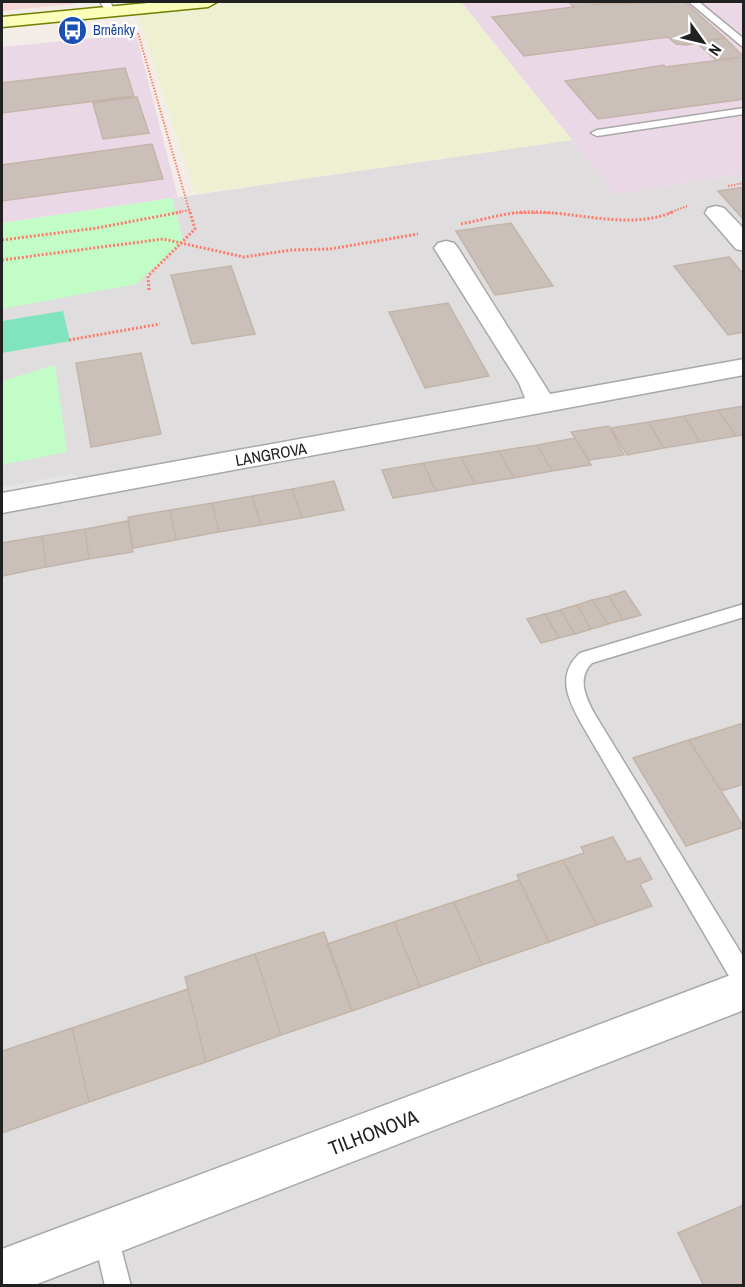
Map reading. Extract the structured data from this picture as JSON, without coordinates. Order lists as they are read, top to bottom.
{
  "streets": {
    "street": ["LANGROVA", "TILHONOVA"]
  },
  "places": {
    "bus stop": ["Brněnky"]
  },
  "north": "bottom right"
}
